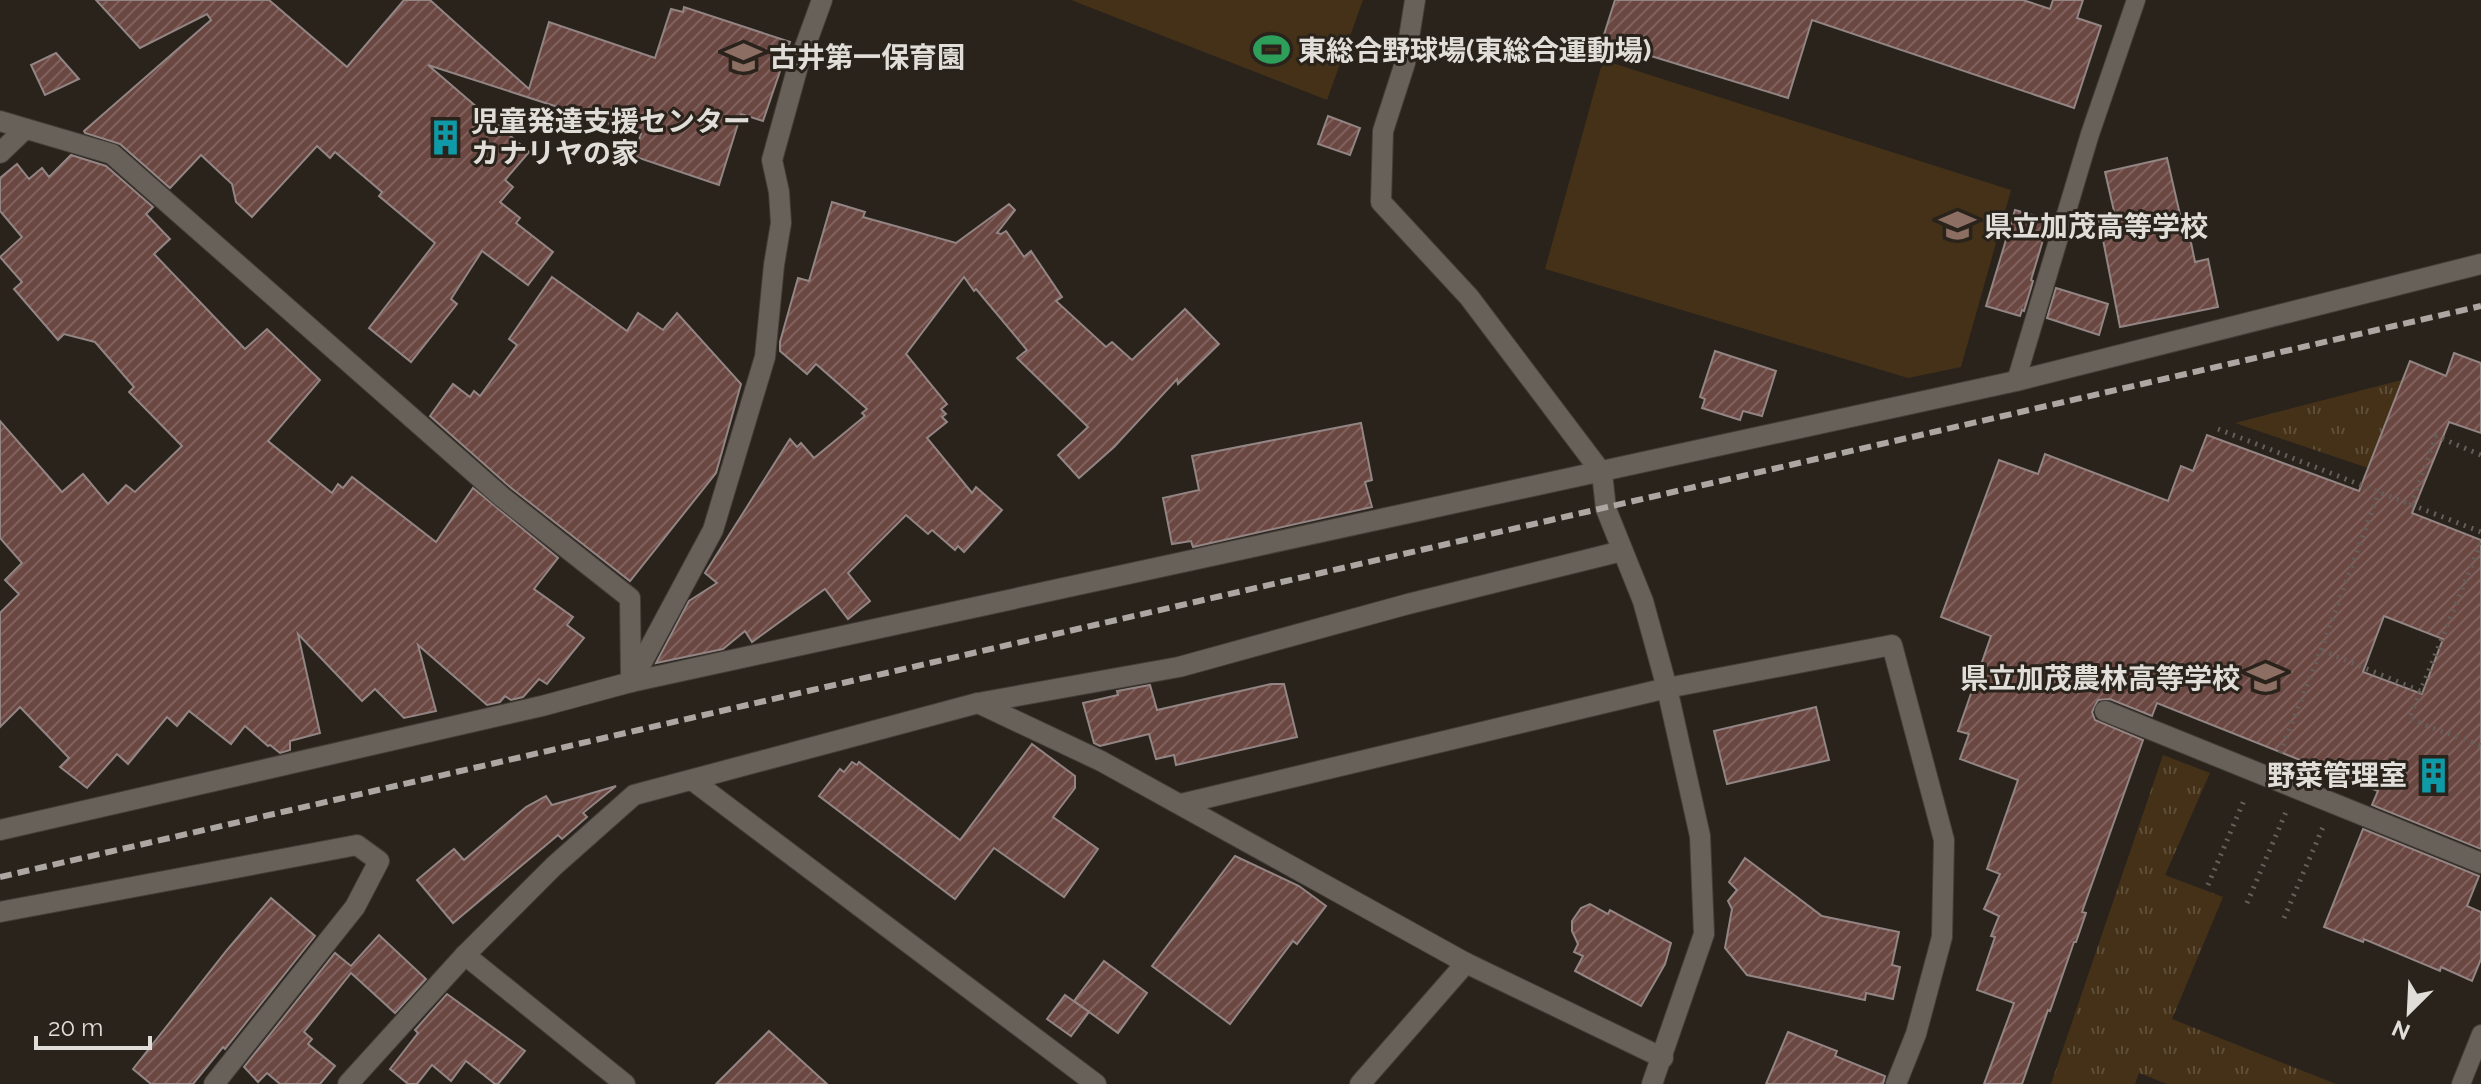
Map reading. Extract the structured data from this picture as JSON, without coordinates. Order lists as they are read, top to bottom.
{
  "places": {
    "sports": ["東総合野球場(東総合運動場)"],
    "school or university": ["古井第一保育園", "県立加茂高等学校", "県立加茂農林高等学校"],
    "building": ["児童発達支援センター カナリヤの家", "野菜管理室"]
  },
  "scale_bar": "20 m",
  "north": "bottom left"
}
